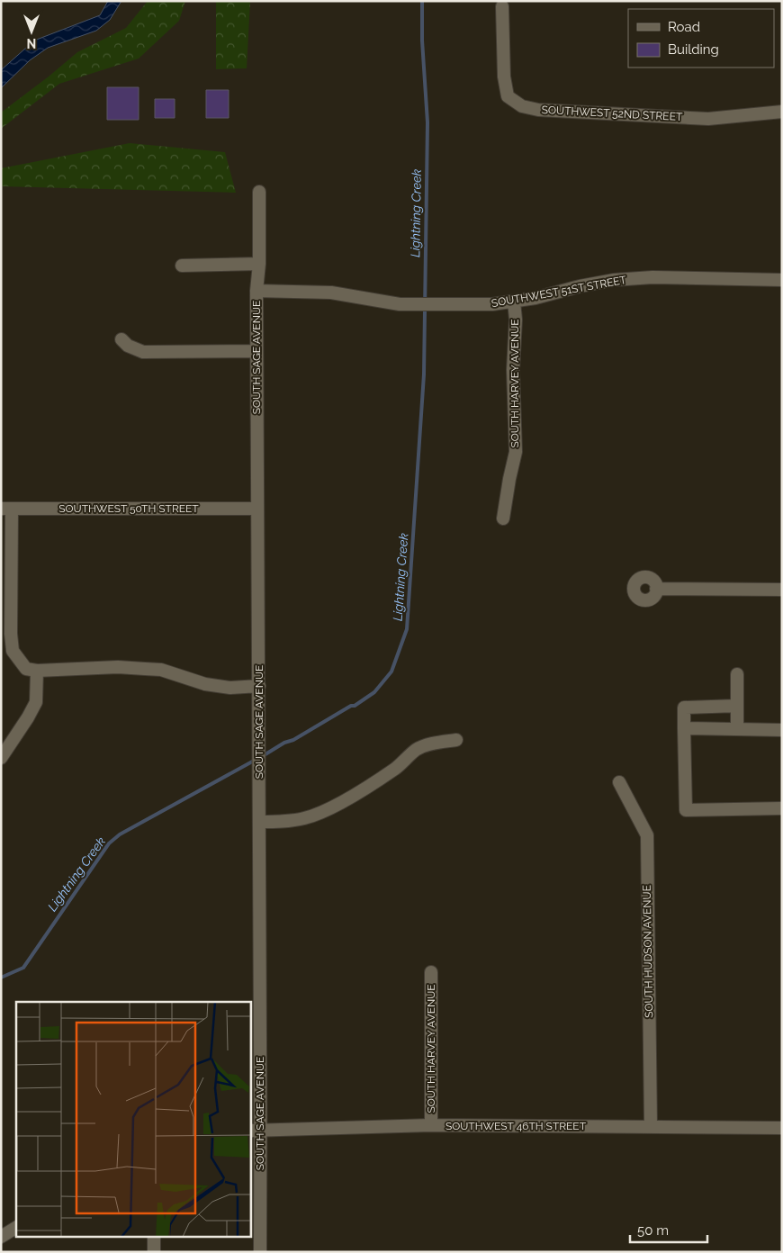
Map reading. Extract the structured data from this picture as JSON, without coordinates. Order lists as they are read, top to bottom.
{
  "streets": {
    "street": [
      "SOUTHWEST 52ND STREET",
      "SOUTHWEST 51ST STREET",
      "SOUTH SAGE AVENUE",
      "SOUTH HARVEY AVENUE",
      "SOUTHWEST 50TH STREET",
      "SOUTH HUDSON AVENUE",
      "SOUTHWEST 46TH STREET"
    ]
  },
  "crossings": [
    ["SOUTHWEST 51ST STREET", "SOUTH SAGE AVENUE"],
    ["SOUTHWEST 51ST STREET", "SOUTH HARVEY AVENUE"],
    ["SOUTH SAGE AVENUE", "SOUTHWEST 50TH STREET"],
    ["SOUTH SAGE AVENUE", "SOUTHWEST 46TH STREET"],
    ["SOUTH HARVEY AVENUE", "SOUTHWEST 46TH STREET"],
    ["SOUTH HUDSON AVENUE", "SOUTHWEST 46TH STREET"]
  ],
  "water": ["Lightning Creek"],
  "legend": ["Road", "Building"],
  "scale_bar": "50 m",
  "north": "bottom"
}
